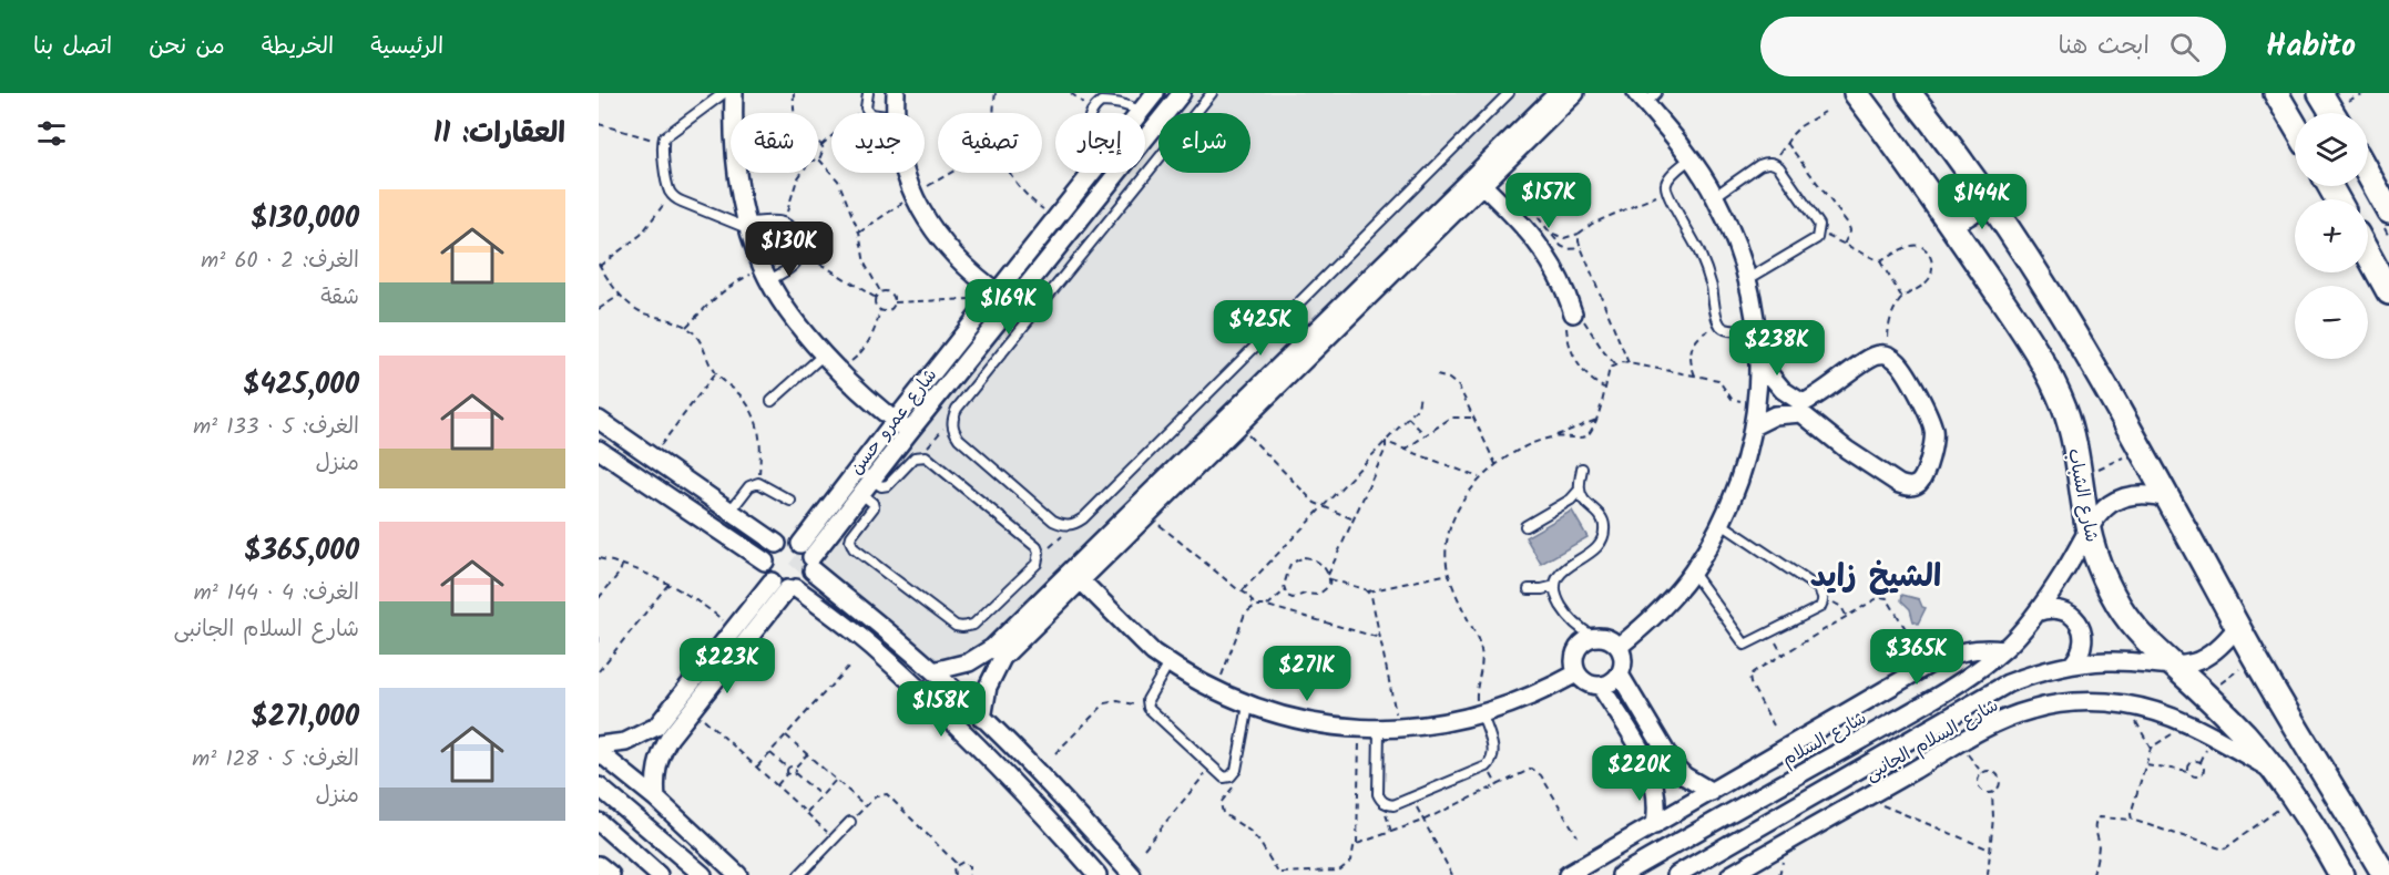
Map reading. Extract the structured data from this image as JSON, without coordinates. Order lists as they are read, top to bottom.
{
  "streets": {
    "street": [
      "شارع عمرو حسن",
      "شارع الشباب",
      "شارع السلام",
      "شارع السلام الجانبى"
    ]
  },
  "crossings": [
    ["شارع الشباب", "شارع السلام"],
    ["شارع الشباب", "شارع السلام الجانبى"]
  ],
  "districts": ["الشيخ زايد"],
  "page": {
    "header": "Habito",
    "search": "ابحث هنا",
    "nav": [
      "الرئيسية",
      "الخريطة",
      "من نحن",
      "اتصل بنا"
    ],
    "heading": "العقارات: 11",
    "map_buttons": ["+", "−"],
    "chip": [
      "شراء",
      "إيجار",
      "تصفية",
      "جديد",
      "شقة"
    ],
    "price": [
      "$157K",
      "$144K",
      "$130K",
      "$169K",
      "$425K",
      "$238K",
      "$365K",
      "$223K",
      "$271K",
      "$158K",
      "$220K"
    ],
    "list": [
      {
        "name": "$130,000",
        "note": "الغرف: 2 · 60 m² · شقة"
      },
      {
        "name": "$425,000",
        "note": "الغرف: 5 · 133 m² · منزل"
      },
      {
        "name": "$365,000",
        "note": "الغرف: 4 · 144 m² · شارع السلام الجانبى"
      },
      {
        "name": "$271,000",
        "note": "الغرف: 5 · 128 m² · منزل"
      }
    ]
  }
}
